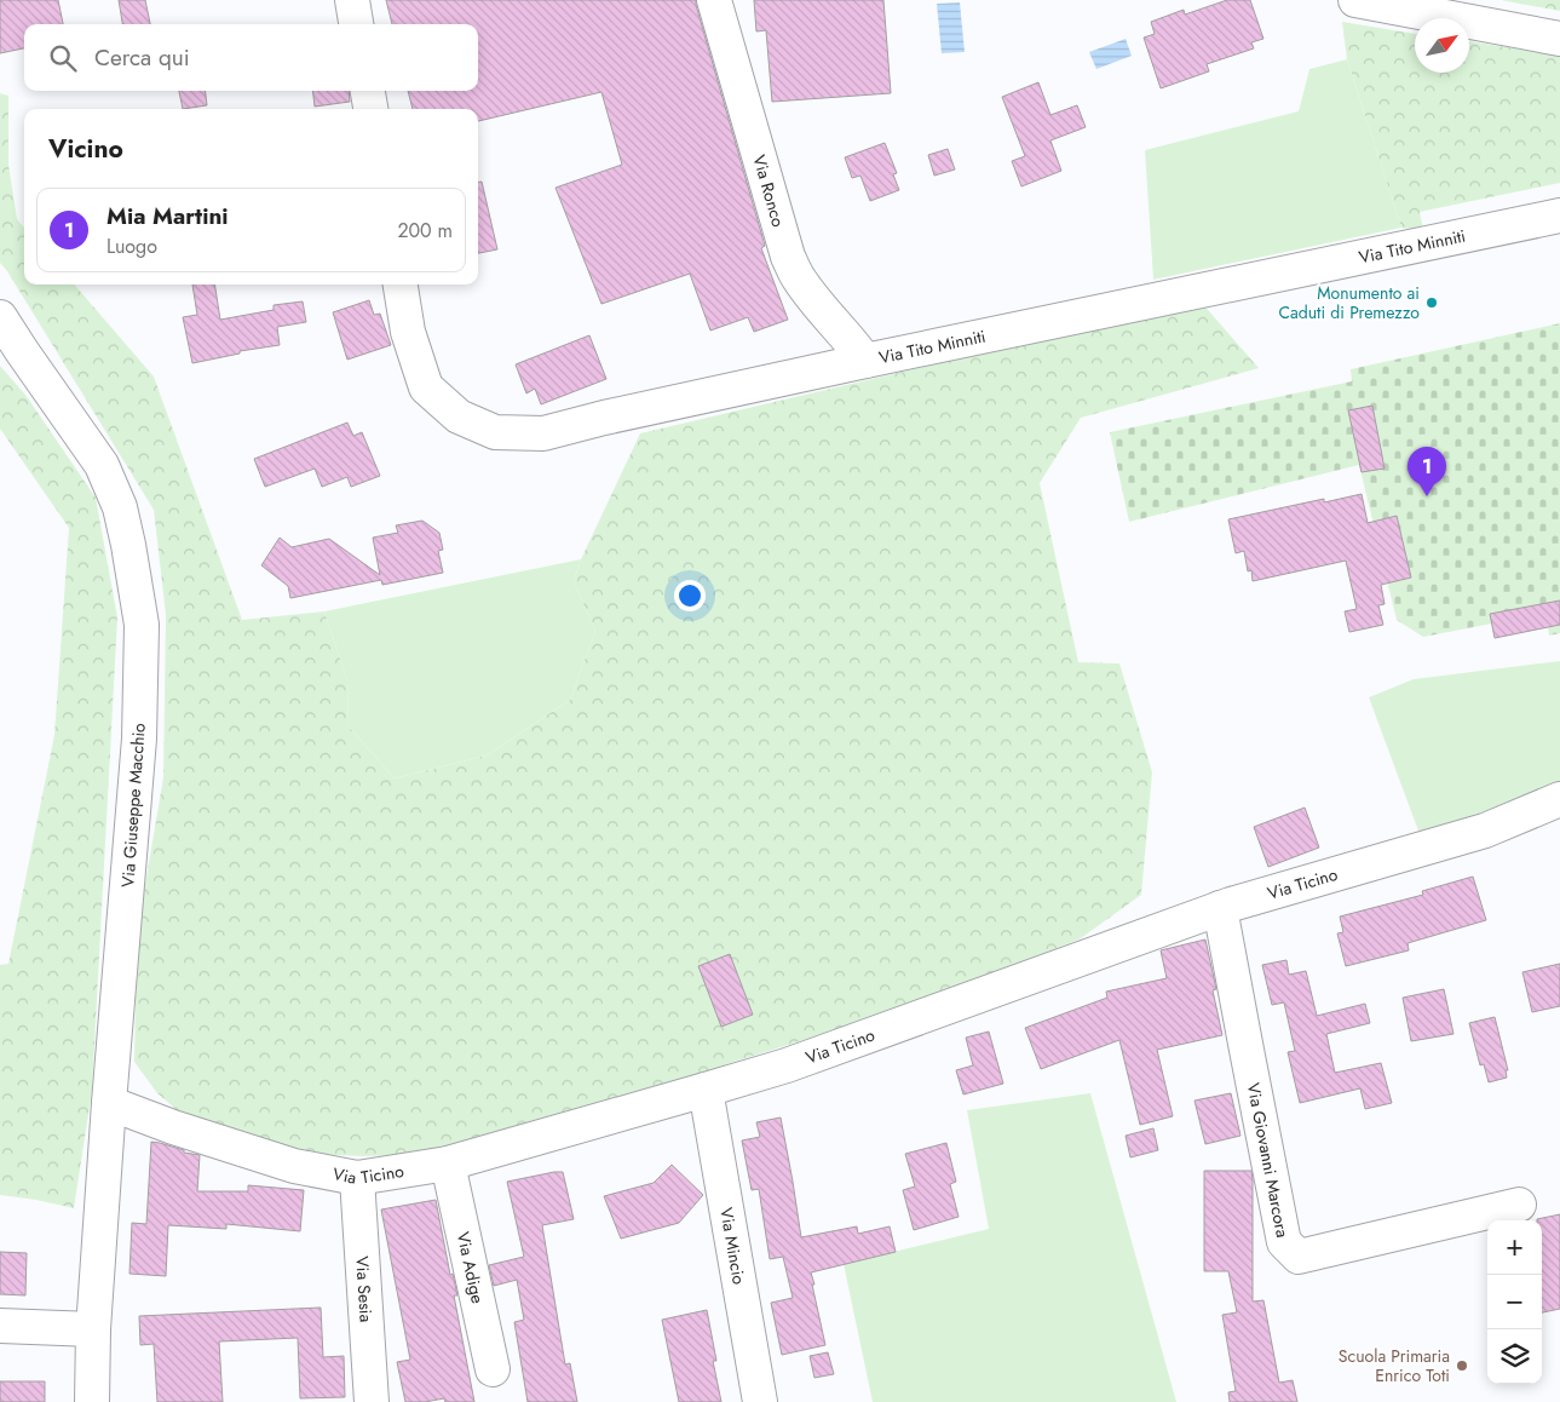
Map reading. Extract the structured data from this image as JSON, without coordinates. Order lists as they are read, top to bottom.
{
  "streets": {
    "street": [
      "Via Ronco",
      "Via Tito Minniti",
      "Via Giuseppe Macchio",
      "Via Ticino",
      "Via Giovanni Marcora",
      "Via Mincio",
      "Via Adige",
      "Via Sesia"
    ]
  },
  "crossings": [
    ["Via Ronco", "Via Tito Minniti"],
    ["Via Giuseppe Macchio", "Via Ticino"],
    ["Via Ticino", "Via Giovanni Marcora"],
    ["Via Ticino", "Via Mincio"],
    ["Via Ticino", "Via Adige"],
    ["Via Ticino", "Via Sesia"]
  ],
  "places": ["Monumento ai Caduti di Premezzo", "Scuola Primaria Enrico Toti"],
  "north": "top right",
  "page": {
    "search": "Cerca qui",
    "heading": "Vicino",
    "list": [
      {
        "mark": "1",
        "name": "Mia Martini",
        "note": "Luogo",
        "value": "200 m"
      }
    ],
    "pins": "1",
    "map_buttons": ["+", "−"]
  }
}
